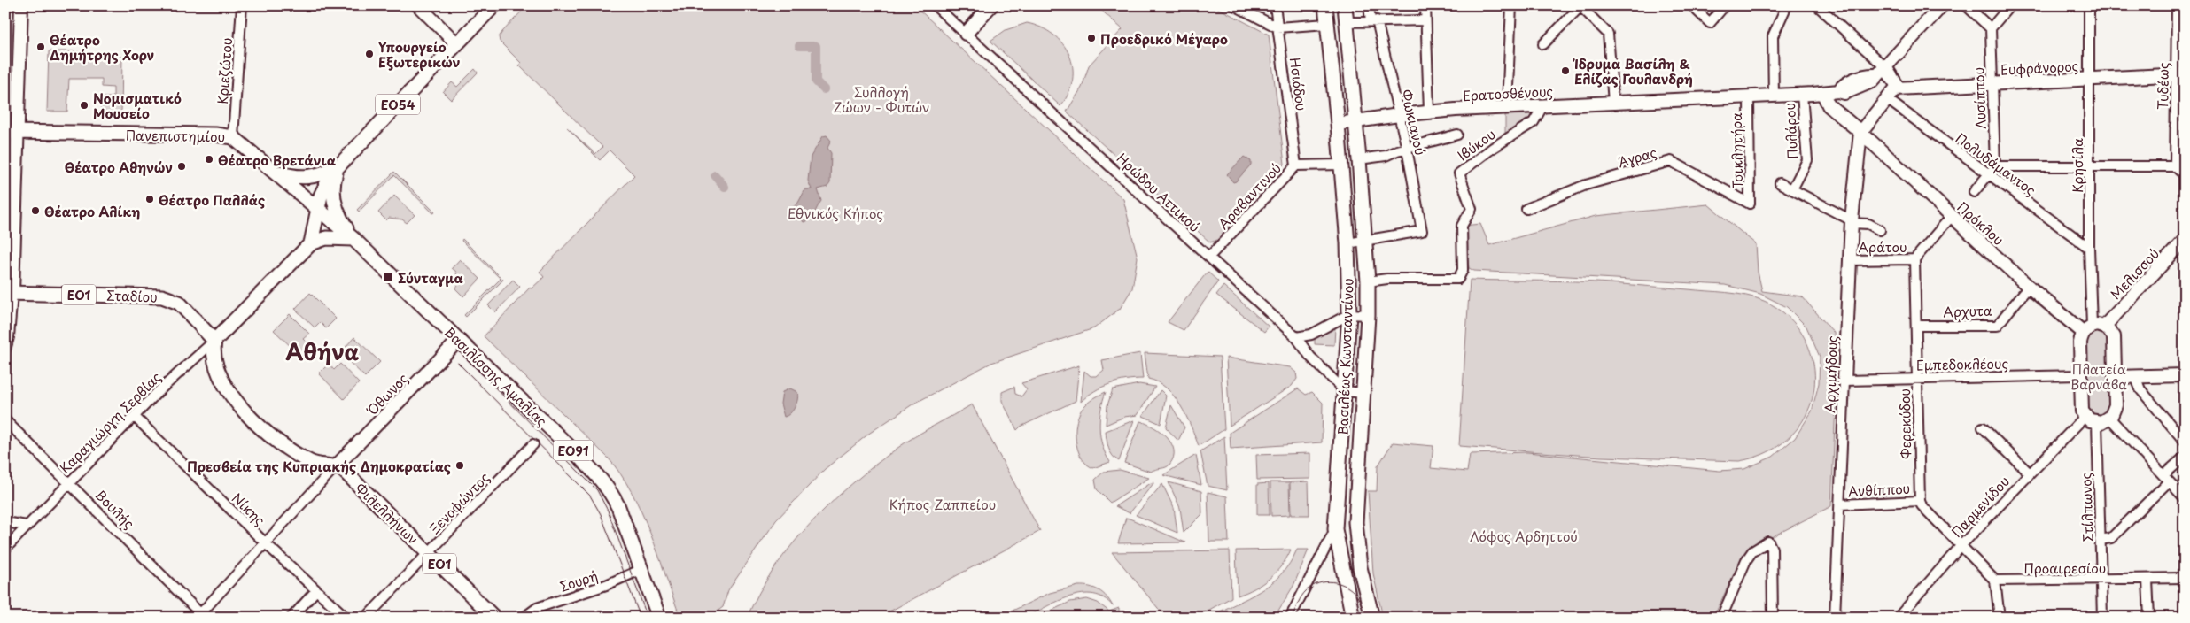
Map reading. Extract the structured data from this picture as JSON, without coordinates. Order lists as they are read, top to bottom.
{
  "streets": {
    "main road": [
      "ΕΟ54",
      "Πανεπιστημίου",
      "ΕΟ1",
      "Σταδίου",
      "Βασιλέως Κωνσταντίνου",
      "Βασιλίσσης Αμαλίας",
      "ΕΟ91",
      "Φιλελλήνων"
    ],
    "street": [
      "Ευφράνορος",
      "Κριεζώτου",
      "Ησιόδου",
      "Τυδέως",
      "Ερατοσθένους",
      "Λυσίππου",
      "Φωκιανού",
      "Πυλάρου",
      "Ιβύκου",
      "Τσικλητήρα",
      "Άγρας",
      "Πολυδάμαντος",
      "Κρησίλα",
      "Ηρώδου Αττικού",
      "Αραβαντινού",
      "Πρόκλου",
      "Αράτου",
      "Μελισσού",
      "Αρχυτα",
      "Εμπεδοκλέους",
      "Αρχιμήδους",
      "Όθωνος",
      "Καραγιώργη Σερβίας",
      "Φερεκύδου",
      "Ανθίππου",
      "Ξενοφώντος",
      "Παρμενίδου",
      "Στίλπωνος",
      "Βουλής",
      "Νίκης",
      "Προαιρεσίου",
      "Σουρή"
    ]
  },
  "crossings": [
    ["Ευφράνορος", "Τυδέως"],
    ["Ευφράνορος", "Λυσίππου"],
    ["Ευφράνορος", "Κρησίλα"],
    ["Κριεζώτου", "Πανεπιστημίου"],
    ["Ησιόδου", "Αραβαντινού"],
    ["Ερατοσθένους", "Φωκιανού"],
    ["Ερατοσθένους", "Πυλάρου"],
    ["Ερατοσθένους", "Ιβύκου"],
    ["Ερατοσθένους", "Τσικλητήρα"],
    ["Ερατοσθένους", "Πρόκλου"],
    ["Ερατοσθένους", "Βασιλέως Κωνσταντίνου"],
    ["ΕΟ54", "Πανεπιστημίου"],
    ["ΕΟ54", "Βασιλίσσης Αμαλίας"],
    ["Φωκιανού", "Βασιλέως Κωνσταντίνου"],
    ["Πανεπιστημίου", "Βασιλίσσης Αμαλίας"],
    ["Ιβύκου", "Βασιλέως Κωνσταντίνου"],
    ["Τσικλητήρα", "Άγρας"],
    ["Πολυδάμαντος", "Κρησίλα"],
    ["Κρησίλα", "Πρόκλου"],
    ["Κρησίλα", "Μελισσού"],
    ["Ηρώδου Αττικού", "Αραβαντινού"],
    ["Ηρώδου Αττικού", "Βασιλέως Κωνσταντίνου"],
    ["Αραβαντινού", "Βασιλέως Κωνσταντίνου"],
    ["Πρόκλου", "Μελισσού"],
    ["Πρόκλου", "Αρχυτα"],
    ["Πρόκλου", "Αρχιμήδους"],
    ["Αράτου", "Αρχιμήδους"],
    ["Αράτου", "Φερεκύδου"],
    ["ΕΟ1", "Σταδίου"],
    ["ΕΟ1", "Όθωνος"],
    ["ΕΟ1", "Καραγιώργη Σερβίας"],
    ["ΕΟ1", "Φιλελλήνων"],
    ["Σταδίου", "Καραγιώργη Σερβίας"],
    ["Αρχυτα", "Φερεκύδου"],
    ["Εμπεδοκλέους", "Αρχιμήδους"],
    ["Εμπεδοκλέους", "Φερεκύδου"],
    ["Αρχιμήδους", "Ανθίππου"],
    ["Βασιλίσσης Αμαλίας", "Όθωνος"],
    ["Βασιλίσσης Αμαλίας", "Σουρή"],
    ["Όθωνος", "Φιλελλήνων"],
    ["Καραγιώργη Σερβίας", "Βουλής"],
    ["Καραγιώργη Σερβίας", "Νίκης"],
    ["Φερεκύδου", "Ανθίππου"],
    ["Ξενοφώντος", "Φιλελλήνων"],
    ["Στίλπωνος", "Προαιρεσίου"]
  ],
  "districts": ["Αθήνα"],
  "parks": [
    "Συλλογή Ζώων - Φυτών",
    "Εθνικός Κήπος",
    "Πλατεία Βαρνάβα",
    "Κήπος Ζαππείου",
    "Λόφος Αρδηττού"
  ],
  "places": {
    "other": [
      "Προεδρικό Μέγαρο",
      "Θέατρο Δημήτρης Χορν",
      "Υπουργείο Εξωτερικών",
      "Ίδρυμα Βασίλη & Ελίζας Γουλανδρή",
      "Νομισματικό Μουσείο",
      "Θέατρο Βρετάνια",
      "Θέατρο Αθηνών",
      "Θέατρο Παλλάς",
      "Θέατρο Αλίκη",
      "Πρεσβεία της Κυπριακής Δημοκρατίας"
    ],
    "transit": ["Σύνταγμα"]
  }
}
